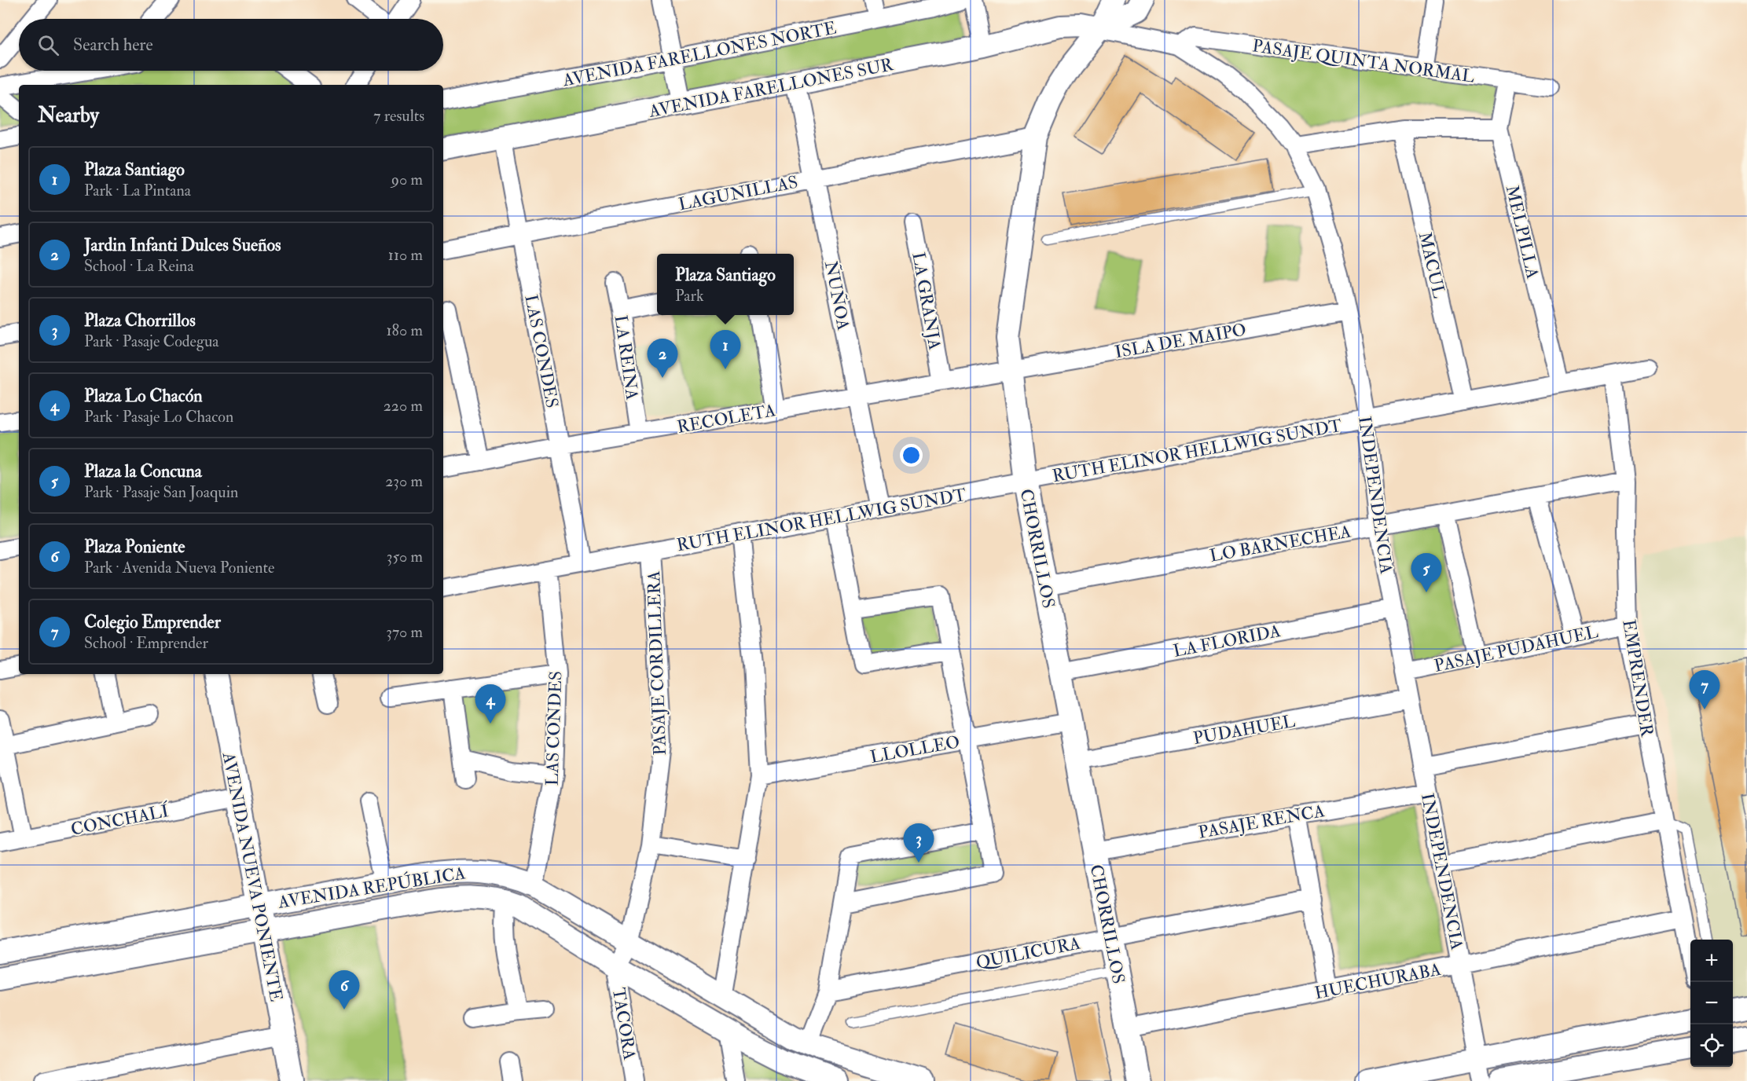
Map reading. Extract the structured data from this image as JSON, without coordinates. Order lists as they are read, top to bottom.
{
  "streets": {
    "street": [
      "AVENIDA FARELLONES NORTE",
      "PASAJE QUINTA NORMAL",
      "AVENIDA FARELLONES SUR",
      "LAGUNILLAS",
      "MELPILLA",
      "MACUL",
      "ÑUÑOA",
      "LA GRANJA",
      "ISLA DE MAIPO",
      "LAS CONDES",
      "LA REINA",
      "RECOLETA",
      "RUTH ELINOR HELLWIG SUNDT",
      "INDEPENDENCIA",
      "LO BARNECHEA",
      "CHORRILLOS",
      "LA FLORIDA",
      "PASAJE PUDAHUEL",
      "PASAJE CORDILLERA",
      "EMPRENDER",
      "PUDAHUEL",
      "LLOLLEO",
      "CONCHALÍ",
      "PASAJE RENCA",
      "AVENIDA NUEVA PONIENTE",
      "AVENIDA REPÚBLICA",
      "QUILICURA",
      "HUECHURABA",
      "TACORA"
    ]
  },
  "crossings": [
    ["PASAJE QUINTA NORMAL", "MELPILLA"],
    ["PASAJE QUINTA NORMAL", "INDEPENDENCIA"],
    ["AVENIDA FARELLONES SUR", "ÑUÑOA"],
    ["AVENIDA FARELLONES SUR", "LAS CONDES"],
    ["AVENIDA FARELLONES SUR", "INDEPENDENCIA"],
    ["AVENIDA FARELLONES SUR", "CHORRILLOS"],
    ["LAGUNILLAS", "ÑUÑOA"],
    ["LAGUNILLAS", "LAS CONDES"],
    ["LAGUNILLAS", "CHORRILLOS"],
    ["MELPILLA", "RUTH ELINOR HELLWIG SUNDT"],
    ["MACUL", "RUTH ELINOR HELLWIG SUNDT"],
    ["ÑUÑOA", "RECOLETA"],
    ["ÑUÑOA", "RUTH ELINOR HELLWIG SUNDT"],
    ["LA GRANJA", "RECOLETA"],
    ["ISLA DE MAIPO", "RECOLETA"],
    ["ISLA DE MAIPO", "INDEPENDENCIA"],
    ["ISLA DE MAIPO", "CHORRILLOS"],
    ["LAS CONDES", "RECOLETA"],
    ["LAS CONDES", "RUTH ELINOR HELLWIG SUNDT"],
    ["LAS CONDES", "AVENIDA REPÚBLICA"],
    ["LA REINA", "RECOLETA"],
    ["RECOLETA", "CHORRILLOS"],
    ["RUTH ELINOR HELLWIG SUNDT", "INDEPENDENCIA"],
    ["RUTH ELINOR HELLWIG SUNDT", "CHORRILLOS"],
    ["RUTH ELINOR HELLWIG SUNDT", "PASAJE CORDILLERA"],
    ["RUTH ELINOR HELLWIG SUNDT", "EMPRENDER"],
    ["INDEPENDENCIA", "LO BARNECHEA"],
    ["INDEPENDENCIA", "CHORRILLOS"],
    ["INDEPENDENCIA", "LA FLORIDA"],
    ["INDEPENDENCIA", "PASAJE PUDAHUEL"],
    ["INDEPENDENCIA", "PUDAHUEL"],
    ["INDEPENDENCIA", "PASAJE RENCA"],
    ["INDEPENDENCIA", "HUECHURABA"],
    ["LO BARNECHEA", "CHORRILLOS"],
    ["LO BARNECHEA", "EMPRENDER"],
    ["CHORRILLOS", "LA FLORIDA"],
    ["CHORRILLOS", "PUDAHUEL"],
    ["CHORRILLOS", "LLOLLEO"],
    ["CHORRILLOS", "PASAJE RENCA"],
    ["CHORRILLOS", "QUILICURA"],
    ["CHORRILLOS", "HUECHURABA"],
    ["PASAJE PUDAHUEL", "EMPRENDER"],
    ["PASAJE CORDILLERA", "AVENIDA REPÚBLICA"],
    ["PASAJE CORDILLERA", "TACORA"],
    ["EMPRENDER", "HUECHURABA"],
    ["CONCHALÍ", "AVENIDA NUEVA PONIENTE"],
    ["AVENIDA NUEVA PONIENTE", "AVENIDA REPÚBLICA"],
    ["AVENIDA REPÚBLICA", "TACORA"]
  ],
  "page": {
    "search": "Search here",
    "heading": ["Nearby", "7 results"],
    "list": [
      {
        "mark": "1",
        "name": "Plaza Santiago",
        "note": "Park · La Pintana",
        "value": "90 m"
      },
      {
        "mark": "2",
        "name": "Jardin Infanti Dulces Sueños",
        "note": "School · La Reina",
        "value": "110 m"
      },
      {
        "mark": "3",
        "name": "Plaza Chorrillos",
        "note": "Park · Pasaje Codegua",
        "value": "180 m"
      },
      {
        "mark": "4",
        "name": "Plaza Lo Chacón",
        "note": "Park · Pasaje Lo Chacon",
        "value": "220 m"
      },
      {
        "mark": "5",
        "name": "Plaza la Concuna",
        "note": "Park · Pasaje San Joaquin",
        "value": "230 m"
      },
      {
        "mark": "6",
        "name": "Plaza Poniente",
        "note": "Park · Avenida Nueva Poniente",
        "value": "350 m"
      },
      {
        "mark": "7",
        "name": "Colegio Emprender",
        "note": "School · Emprender",
        "value": "370 m"
      }
    ],
    "popup": ["Plaza Santiago", "Park"],
    "pins": [
      "1",
      "2",
      "5",
      "7",
      "4",
      "3",
      "6"
    ],
    "map_buttons": ["+", "−"]
  }
}
